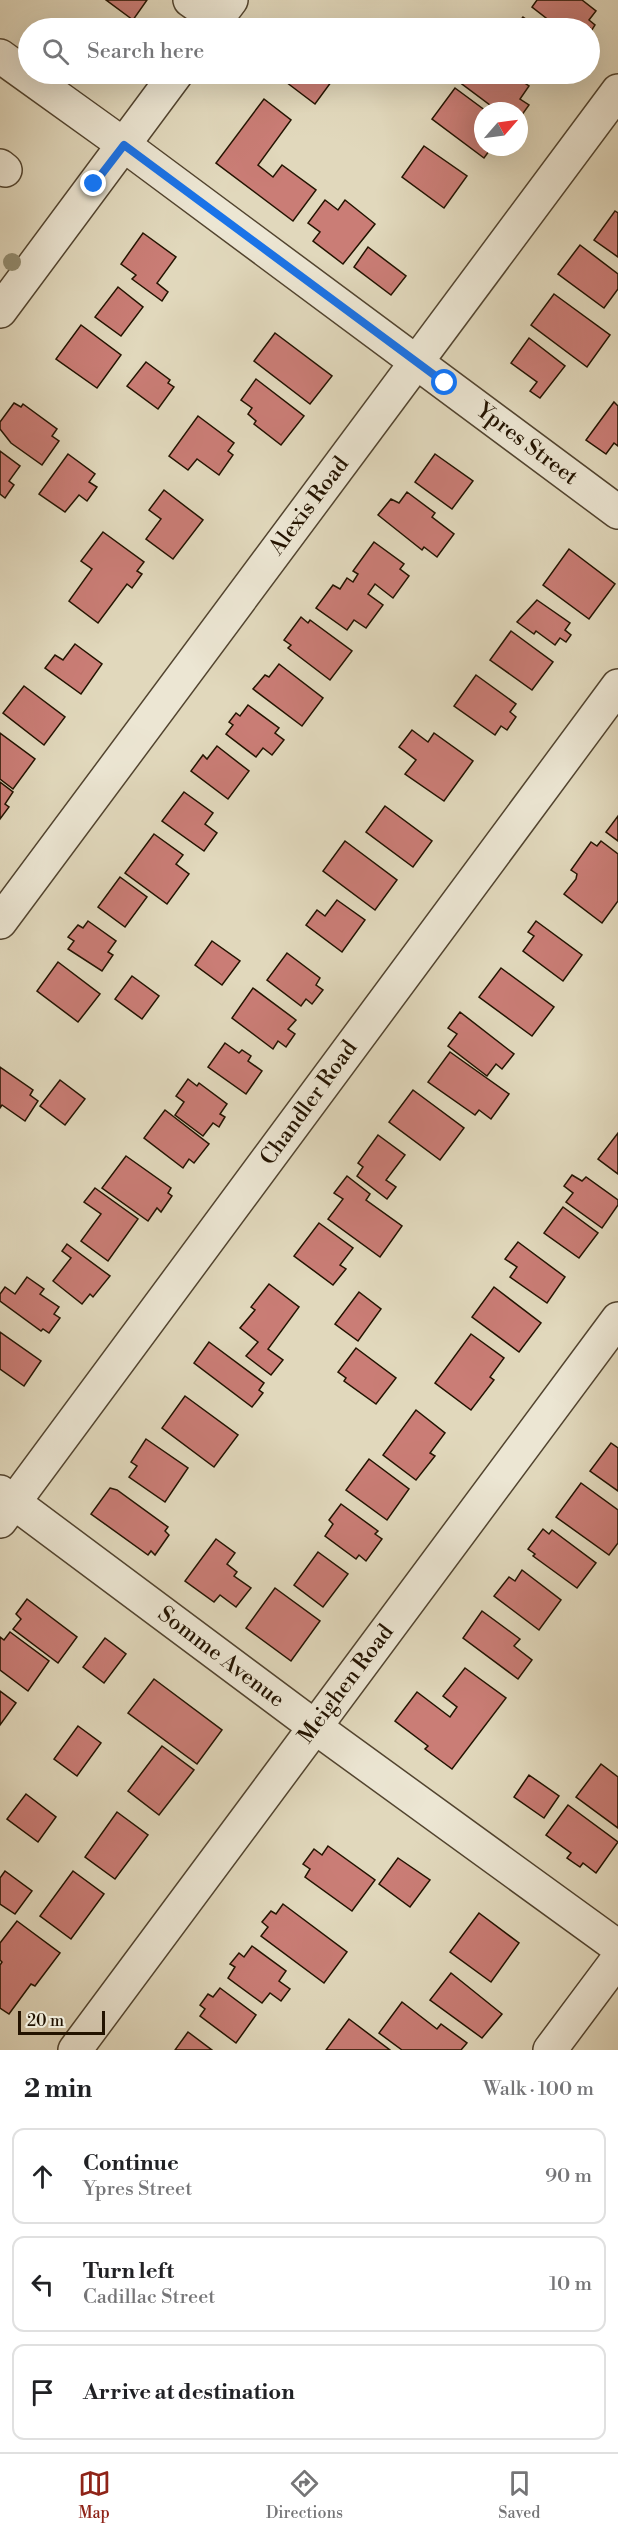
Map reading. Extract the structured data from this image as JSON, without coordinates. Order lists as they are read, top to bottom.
{
  "streets": {
    "street": [
      "Ypres Street",
      "Alexis Road",
      "Chandler Road",
      "Somme Avenue",
      "Meighen Road"
    ]
  },
  "crossings": [
    ["Ypres Street", "Alexis Road"],
    ["Chandler Road", "Somme Avenue"],
    ["Somme Avenue", "Meighen Road"]
  ],
  "scale_bar": "20 m",
  "north": "top right",
  "page": {
    "search": "Search here",
    "scale": "20 m",
    "heading": ["2 min", "Walk · 100 m"],
    "list": [
      ["Continue", "Ypres Street", "90 m"],
      ["Turn left", "Cadillac Street", "10 m"],
      "Arrive at destination"
    ],
    "nav": ["Map", "Directions", "Saved"]
  }
}
